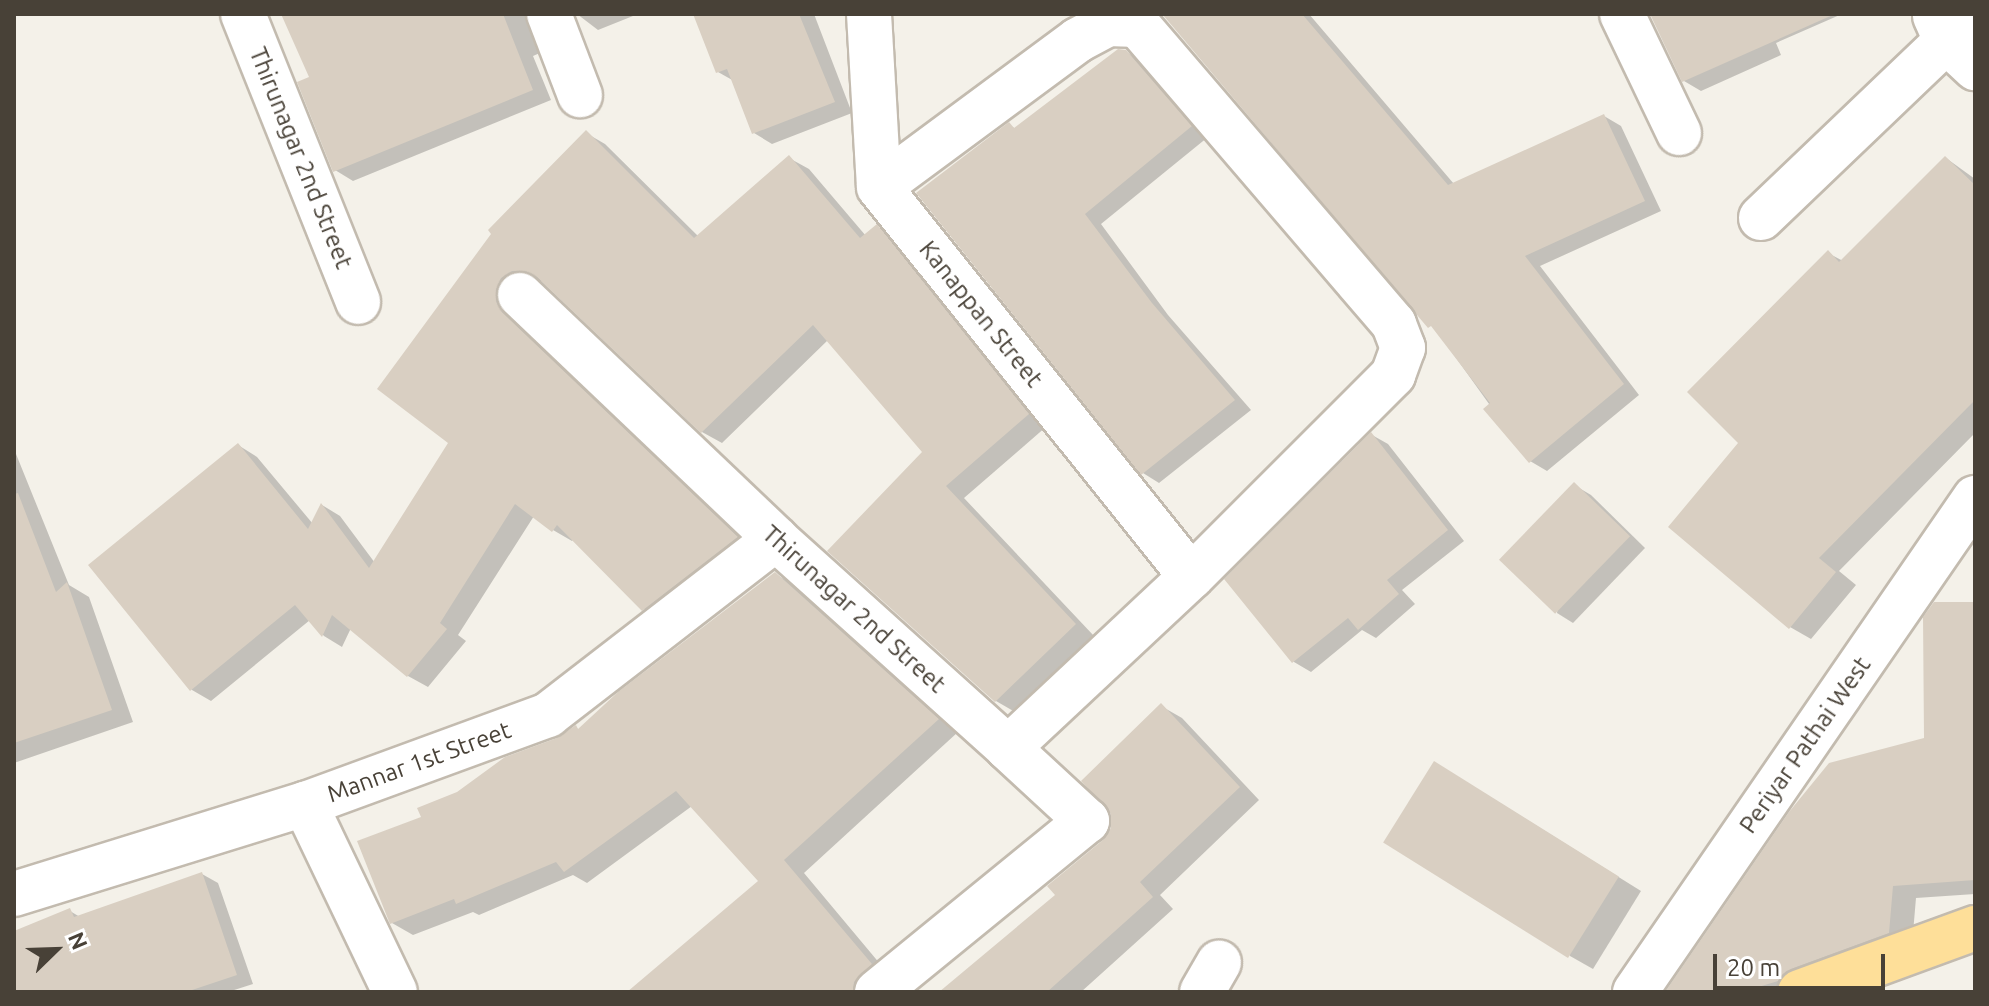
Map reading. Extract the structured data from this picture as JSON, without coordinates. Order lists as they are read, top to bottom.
{
  "streets": {
    "street": [
      "Thirunagar 2nd Street",
      "Kanappan Street",
      "Periyar Pathai West",
      "Mannar 1st Street"
    ]
  },
  "crossings": [
    ["Thirunagar 2nd Street", "Mannar 1st Street"]
  ],
  "scale_bar": "20 m",
  "north": "top right"
}
